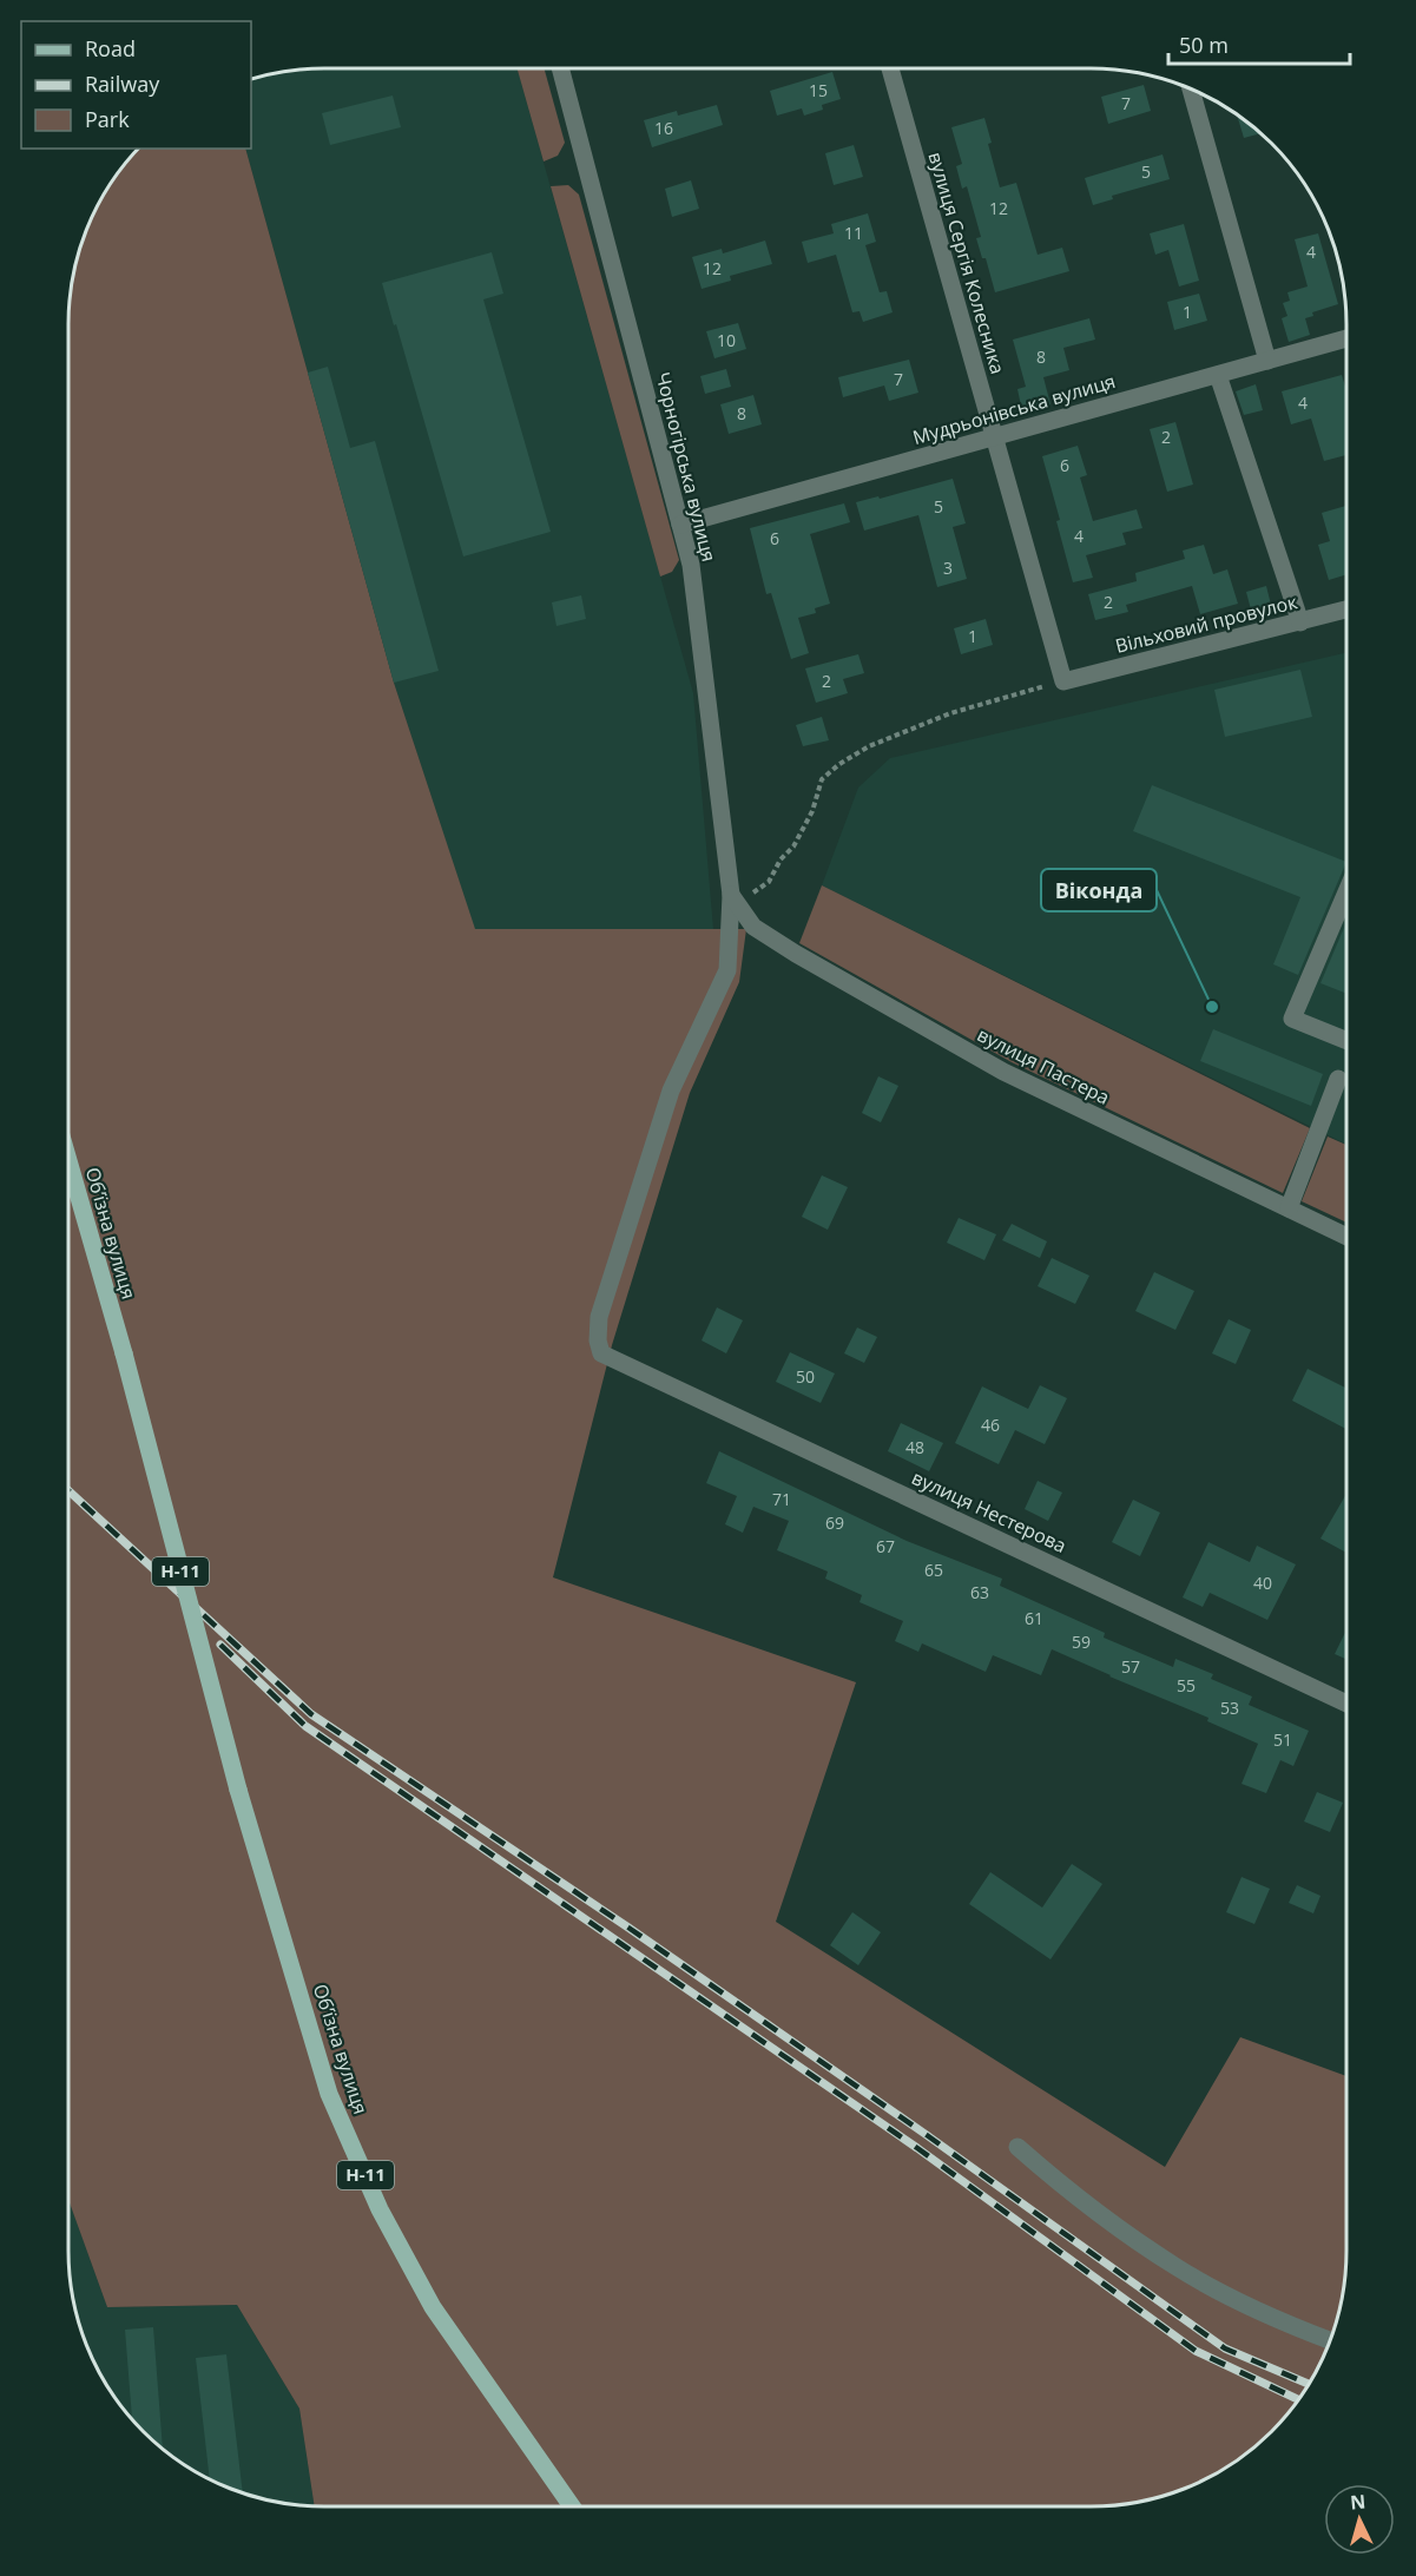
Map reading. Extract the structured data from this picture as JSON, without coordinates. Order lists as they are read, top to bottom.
{
  "streets": {
    "main road": ["Обʼїзна вулиця", "Н-11"],
    "street": [
      "вулиця Сергія Колесника",
      "Мудрьонівська вулиця",
      "Чорногірська вулиця",
      "Вільховий провулок",
      "вулиця Пастера",
      "вулиця Нестерова"
    ]
  },
  "crossings": [
    ["вулиця Сергія Колесника", "Мудрьонівська вулиця"],
    ["вулиця Сергія Колесника", "Вільховий провулок"],
    ["Мудрьонівська вулиця", "Чорногірська вулиця"],
    ["Чорногірська вулиця", "вулиця Пастера"],
    ["Чорногірська вулиця", "вулиця Нестерова"]
  ],
  "places": ["Віконда"],
  "house_numbers": [
    "15",
    "7",
    "16",
    "5",
    "12",
    "11",
    "4",
    "12",
    "1",
    "10",
    "8",
    "7",
    "4",
    "8",
    "2",
    "6",
    "5",
    "4",
    "6",
    "3",
    "2",
    "1",
    "2",
    "50",
    "46",
    "48",
    "71",
    "69",
    "67",
    "65",
    "40",
    "63",
    "61",
    "59",
    "57",
    "55",
    "53",
    "51"
  ],
  "legend": ["Road", "Railway", "Park"],
  "scale_bar": "50 m",
  "north": "top"
}
